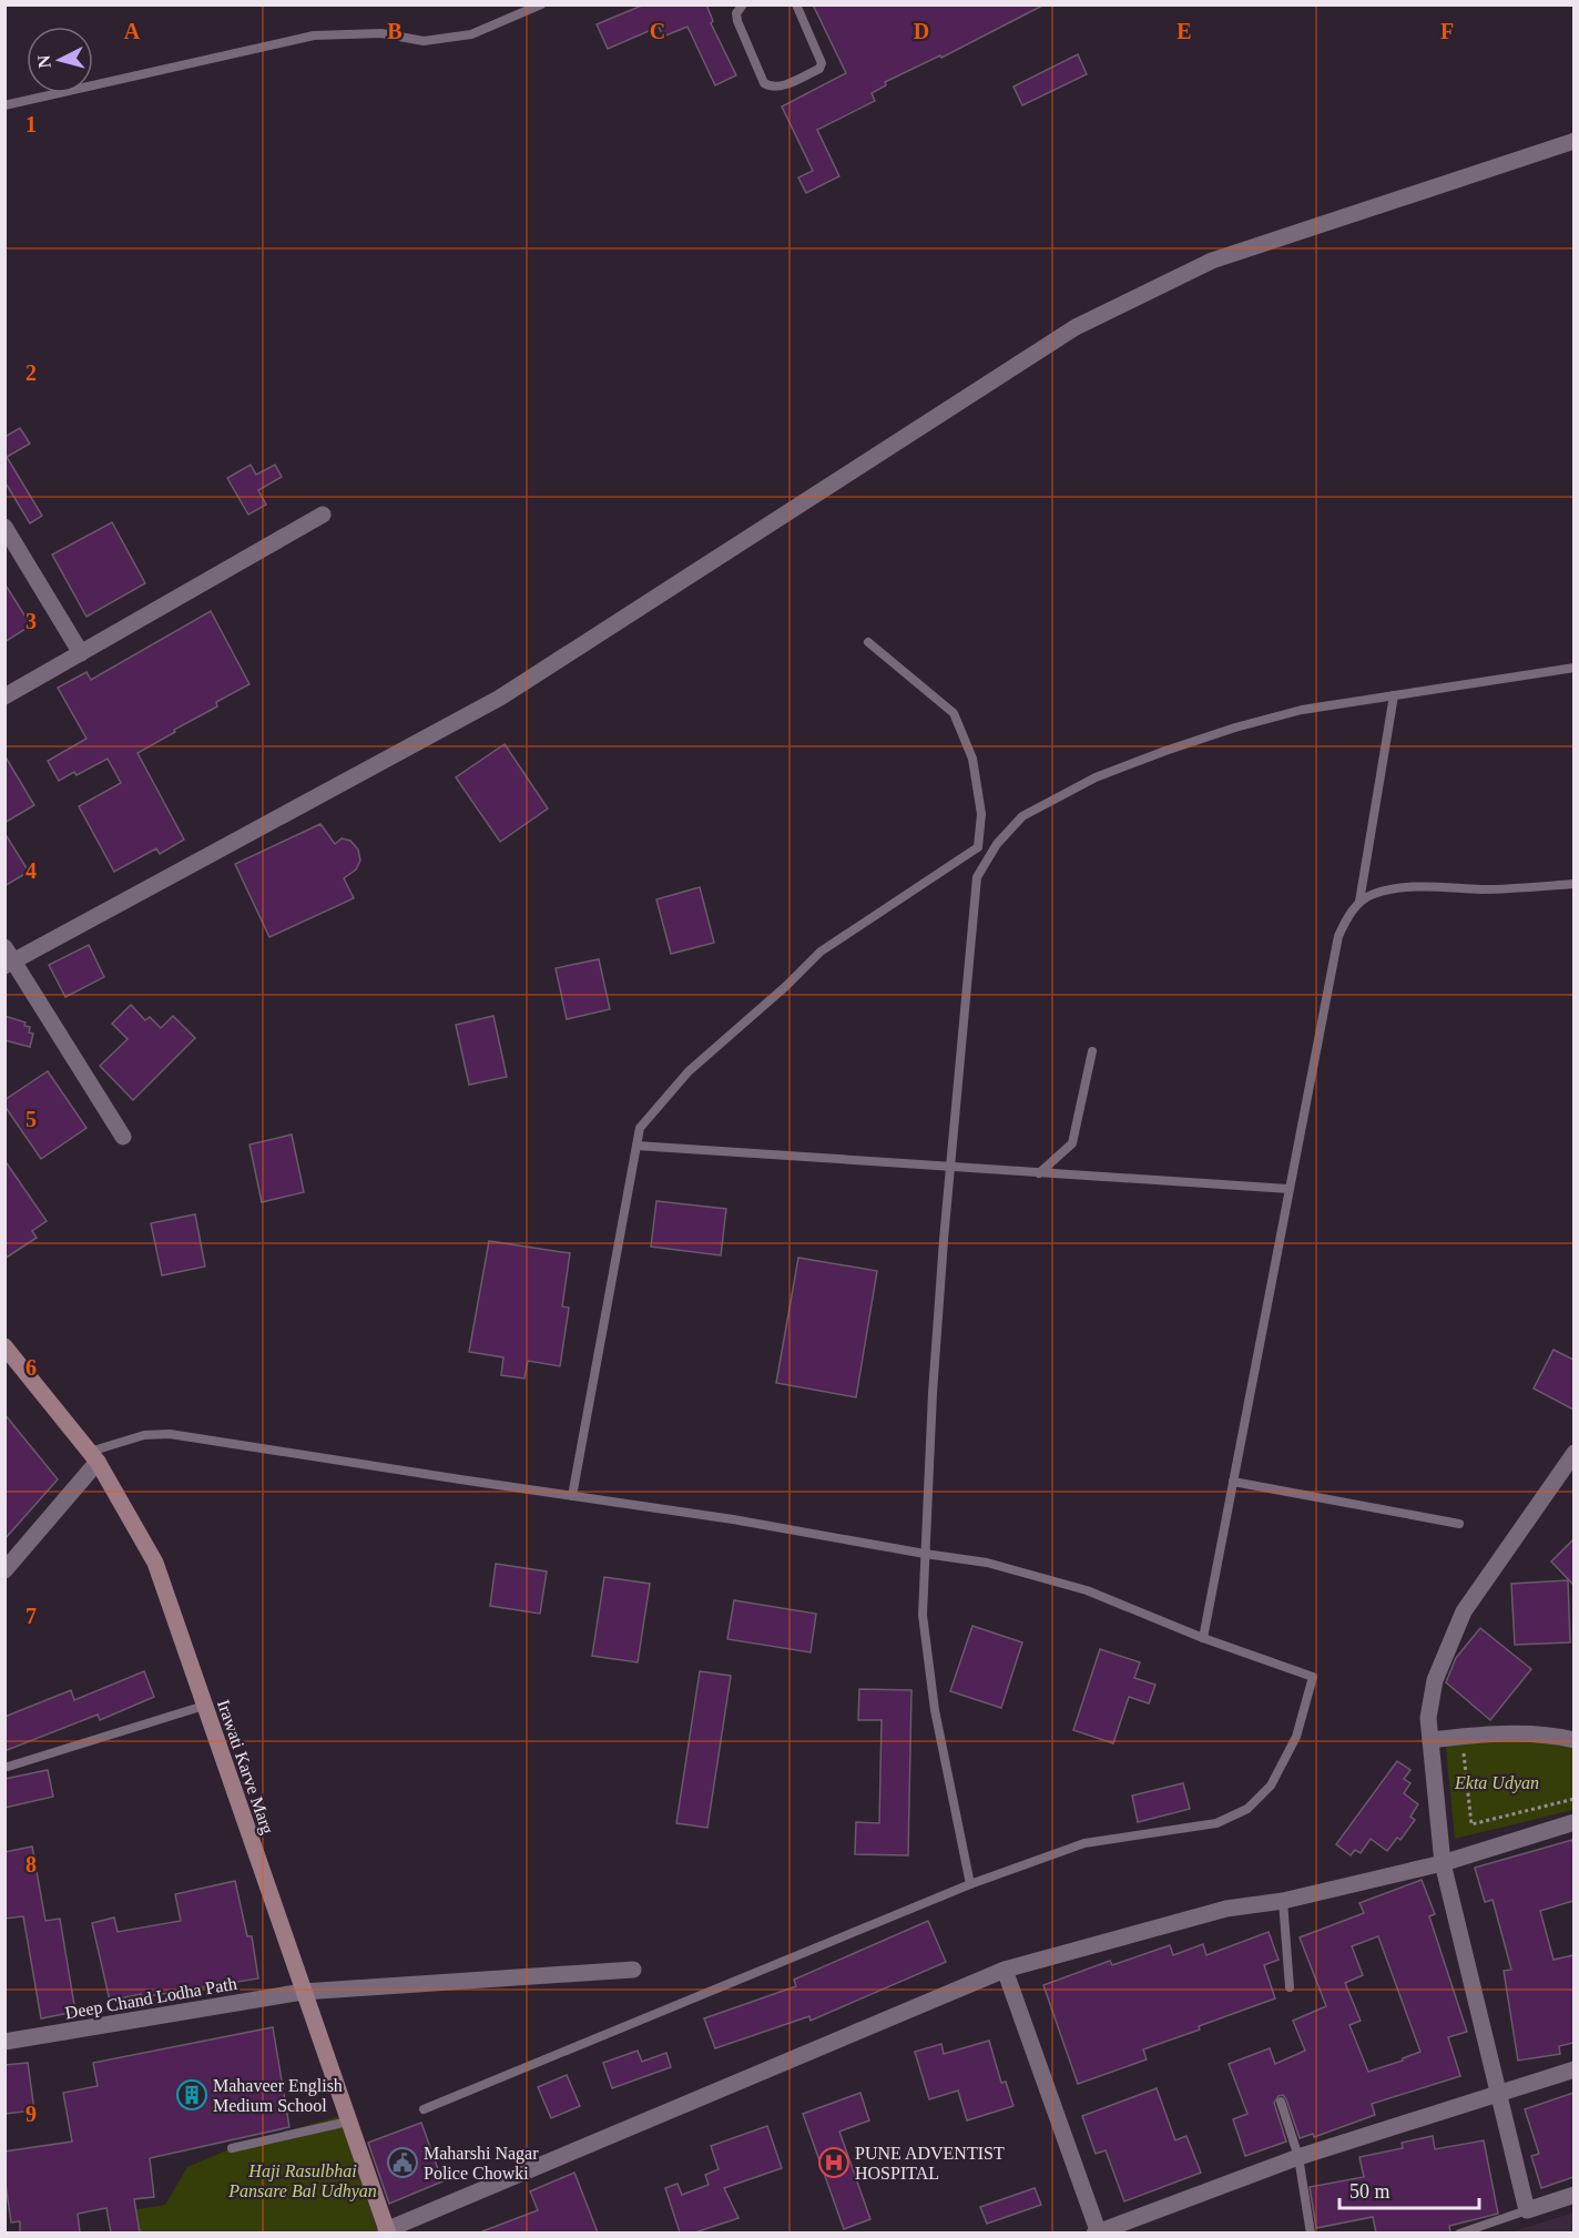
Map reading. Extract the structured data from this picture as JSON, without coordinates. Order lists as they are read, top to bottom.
{
  "streets": {
    "main road": ["Irawati Karve Marg"],
    "street": ["Deep Chand Lodha Path"]
  },
  "crossings": [
    ["Irawati Karve Marg", "Deep Chand Lodha Path"]
  ],
  "parks": ["Ekta Udyan", "Haji Rasulbhai Pansare Bal Udhyan"],
  "places": {
    "building": ["Mahaveer English Medium School"],
    "public building": ["Maharshi Nagar Police Chowki"],
    "hospital": ["PUNE ADVENTIST HOSPITAL"]
  },
  "scale_bar": "50 m",
  "north": "left",
  "grid": {
    "columns": [
      "A",
      "B",
      "C",
      "D",
      "E",
      "F"
    ],
    "rows": [
      "1",
      "2",
      "3",
      "4",
      "5",
      "6",
      "7",
      "8",
      "9"
    ]
  }
}
